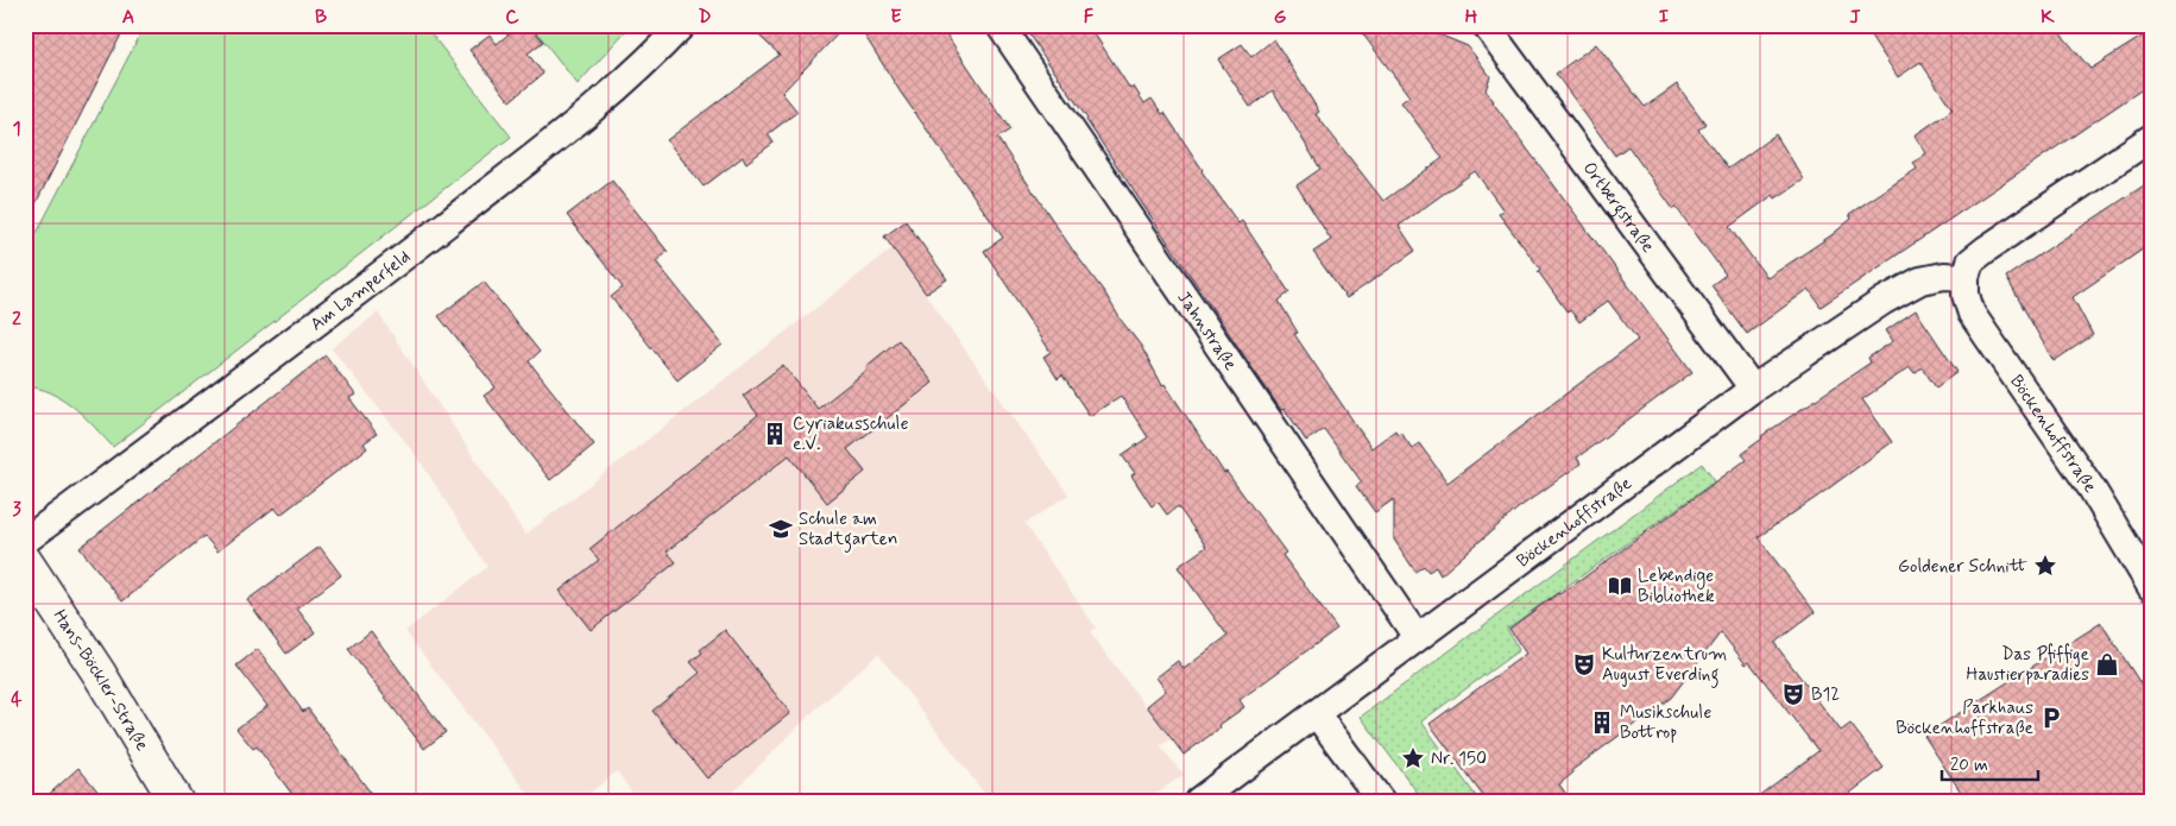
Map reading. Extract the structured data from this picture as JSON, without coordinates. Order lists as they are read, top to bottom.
{
  "streets": {
    "main road": ["Hans-Böckler-Straße"],
    "street": [
      "Ortbergstraße",
      "Am Lamperfeld",
      "Jahnstraße",
      "Böckenhoffstraße"
    ]
  },
  "crossings": [
    ["Ortbergstraße", "Böckenhoffstraße"],
    ["Jahnstraße", "Böckenhoffstraße"]
  ],
  "places": {
    "building": ["Cyriakusschule e.V.", "Musikschule Bottrop"],
    "school or university": ["Schule am Stadtgarten"],
    "place": ["Goldener Schnitt", "Nr. 150"],
    "library": ["Lebendige Bibliothek"],
    "theatre": ["Kulturzentrum August Everding", "B12"],
    "shop": ["Das Pfiffige Haustierparadies"],
    "parking": ["Parkhaus Böckenhoffstraße"]
  },
  "scale_bar": "20 m",
  "grid": {
    "columns": [
      "A",
      "B",
      "C",
      "D",
      "E",
      "F",
      "G",
      "H",
      "I",
      "J",
      "K"
    ],
    "rows": [
      "1",
      "2",
      "3",
      "4"
    ]
  }
}
